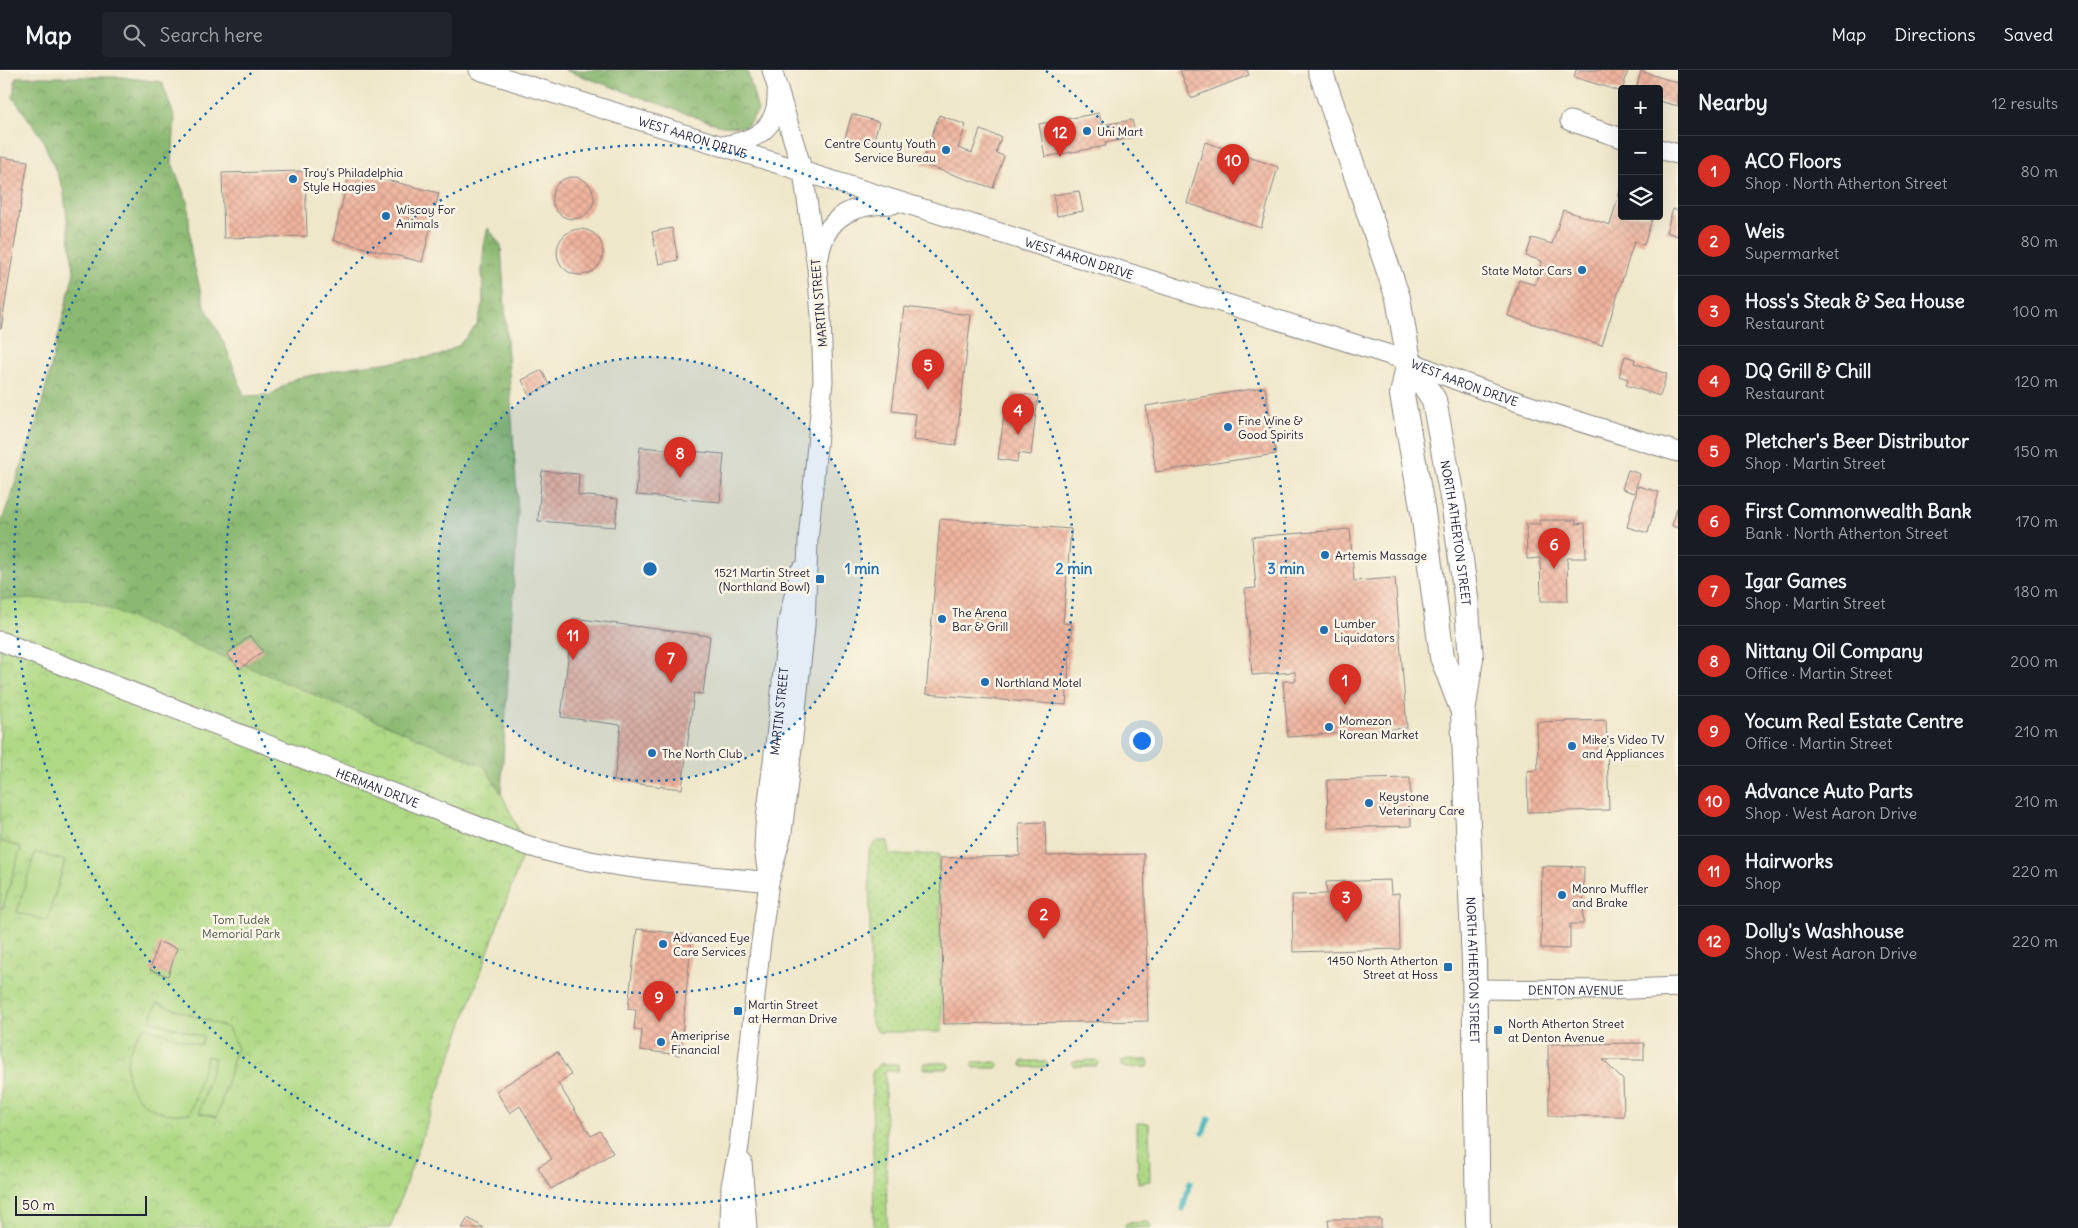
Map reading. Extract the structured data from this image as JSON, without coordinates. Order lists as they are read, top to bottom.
{
  "streets": {
    "main road": ["NORTH ATHERTON STREET"],
    "street": [
      "WEST AARON DRIVE",
      "MARTIN STREET",
      "HERMAN DRIVE",
      "DENTON AVENUE"
    ]
  },
  "crossings": [
    ["WEST AARON DRIVE", "MARTIN STREET"],
    ["WEST AARON DRIVE", "NORTH ATHERTON STREET"],
    ["MARTIN STREET", "HERMAN DRIVE"],
    ["NORTH ATHERTON STREET", "DENTON AVENUE"]
  ],
  "parks": ["Tom Tudek Memorial Park"],
  "places": {
    "other": [
      "Uni Mart",
      "Centre County Youth Service Bureau",
      "Troy's Philadelphia Style Hoagies",
      "Wiscoy For Animals",
      "State Motor Cars",
      "Fine Wine & Good Spirits",
      "Artemis Massage",
      "The Arena Bar & Grill",
      "Lumber Liquidators",
      "Northland Motel",
      "Momezon Korean Market",
      "Mike's Video TV and Appliances",
      "The North Club",
      "Keystone Veterinary Care",
      "Monro Muffler and Brake",
      "Advanced Eye Care Services",
      "Ameriprise Financial"
    ],
    "transit": [
      "1521 Martin Street (Northland Bowl)",
      "1450 North Atherton Street at Hoss",
      "Martin Street at Herman Drive",
      "North Atherton Street at Denton Avenue"
    ]
  },
  "scale_bar": "50 m",
  "page": {
    "header": "Map",
    "search": "Search here",
    "nav": ["Map", "Directions", "Saved"],
    "heading": ["Nearby", "12 results"],
    "map_buttons": ["+", "−"],
    "pins": [
      "12",
      "10",
      "5",
      "4",
      "8",
      "6",
      "11",
      "7",
      "1",
      "3",
      "2",
      "9"
    ],
    "list": [
      {
        "mark": "1",
        "name": "ACO Floors",
        "note": "Shop · North Atherton Street",
        "value": "80 m"
      },
      {
        "mark": "2",
        "name": "Weis",
        "note": "Supermarket",
        "value": "80 m"
      },
      {
        "mark": "3",
        "name": "Hoss's Steak & Sea House",
        "note": "Restaurant",
        "value": "100 m"
      },
      {
        "mark": "4",
        "name": "DQ Grill & Chill",
        "note": "Restaurant",
        "value": "120 m"
      },
      {
        "mark": "5",
        "name": "Pletcher's Beer Distributor",
        "note": "Shop · Martin Street",
        "value": "150 m"
      },
      {
        "mark": "6",
        "name": "First Commonwealth Bank",
        "note": "Bank · North Atherton Street",
        "value": "170 m"
      },
      {
        "mark": "7",
        "name": "Igar Games",
        "note": "Shop · Martin Street",
        "value": "180 m"
      },
      {
        "mark": "8",
        "name": "Nittany Oil Company",
        "note": "Office · Martin Street",
        "value": "200 m"
      },
      {
        "mark": "9",
        "name": "Yocum Real Estate Centre",
        "note": "Office · Martin Street",
        "value": "210 m"
      },
      {
        "mark": "10",
        "name": "Advance Auto Parts",
        "note": "Shop · West Aaron Drive",
        "value": "210 m"
      },
      {
        "mark": "11",
        "name": "Hairworks",
        "note": "Shop",
        "value": "220 m"
      },
      {
        "mark": "12",
        "name": "Dolly's Washhouse",
        "note": "Shop · West Aaron Drive",
        "value": "220 m"
      }
    ],
    "scale": "50 m"
  },
  "rings": ["1 min", "2 min", "3 min"]
}
